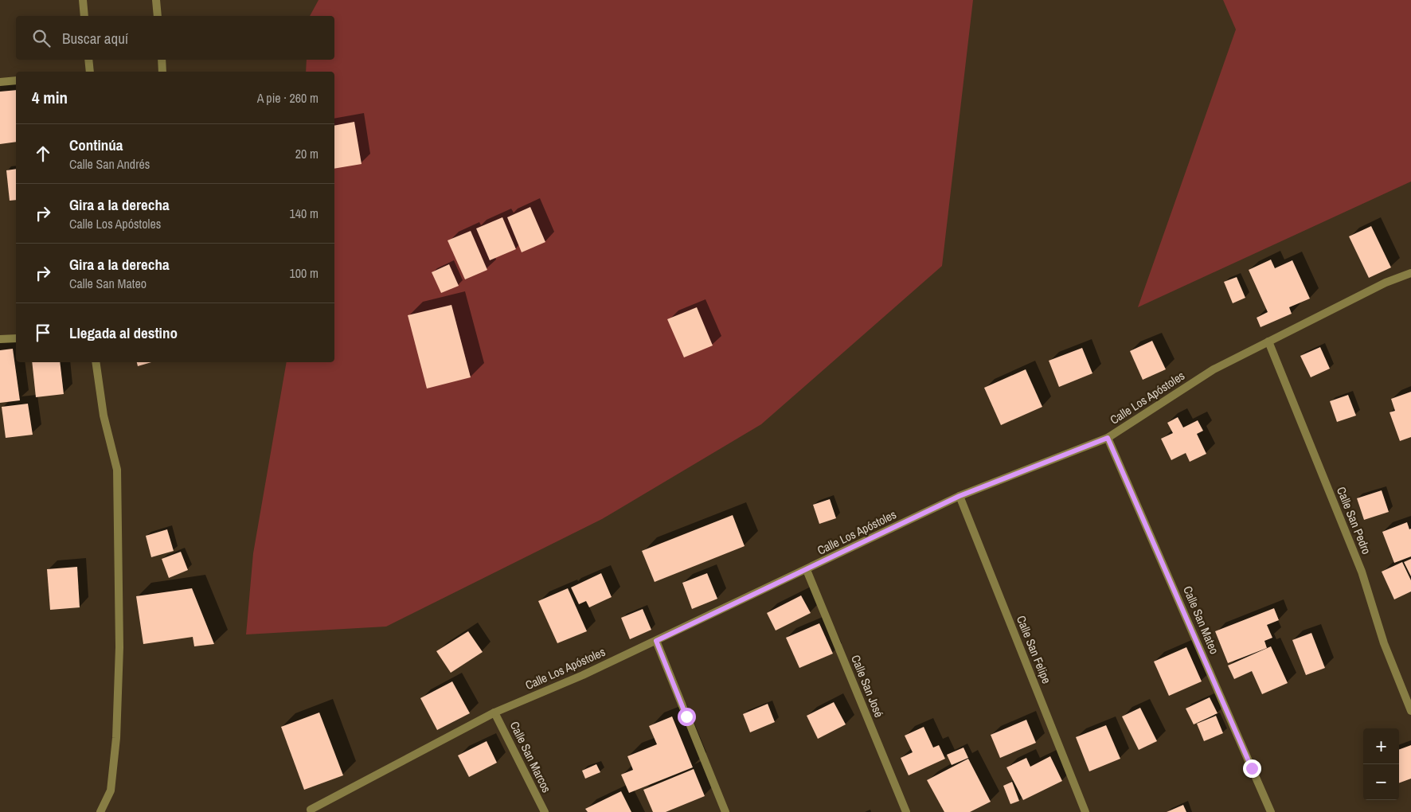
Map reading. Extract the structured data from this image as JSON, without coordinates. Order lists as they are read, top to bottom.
{
  "streets": {
    "street": [
      "Calle Los Apóstoles",
      "Calle San Pedro",
      "Calle San Mateo",
      "Calle San Felipe",
      "Calle San José",
      "Calle San Marcos"
    ]
  },
  "crossings": [
    ["Calle Los Apóstoles", "Calle San Pedro"],
    ["Calle Los Apóstoles", "Calle San Mateo"],
    ["Calle Los Apóstoles", "Calle San Felipe"],
    ["Calle Los Apóstoles", "Calle San José"],
    ["Calle Los Apóstoles", "Calle San Marcos"]
  ],
  "page": {
    "search": "Buscar aquí",
    "heading": ["4 min", "A pie · 260 m"],
    "list": [
      ["Continúa", "Calle San Andrés", "20 m"],
      ["Gira a la derecha", "Calle Los Apóstoles", "140 m"],
      ["Gira a la derecha", "Calle San Mateo", "100 m"],
      "Llegada al destino"
    ],
    "map_buttons": ["+", "−"]
  }
}
